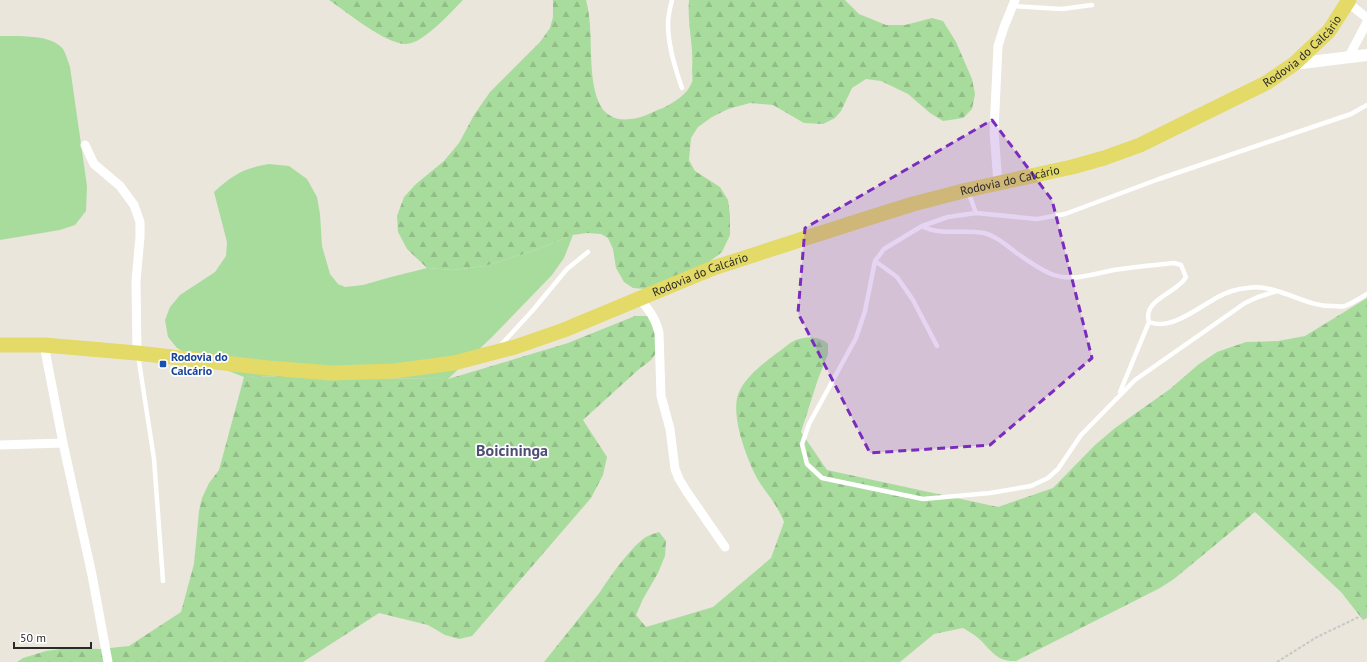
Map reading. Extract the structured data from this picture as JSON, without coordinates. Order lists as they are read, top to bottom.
{
  "streets": {
    "main road": ["Rodovia do Calcário"]
  },
  "districts": ["Boicininga"],
  "places": {
    "transit": ["Rodovia do Calcário"]
  },
  "scale_bar": "50 m"
}
